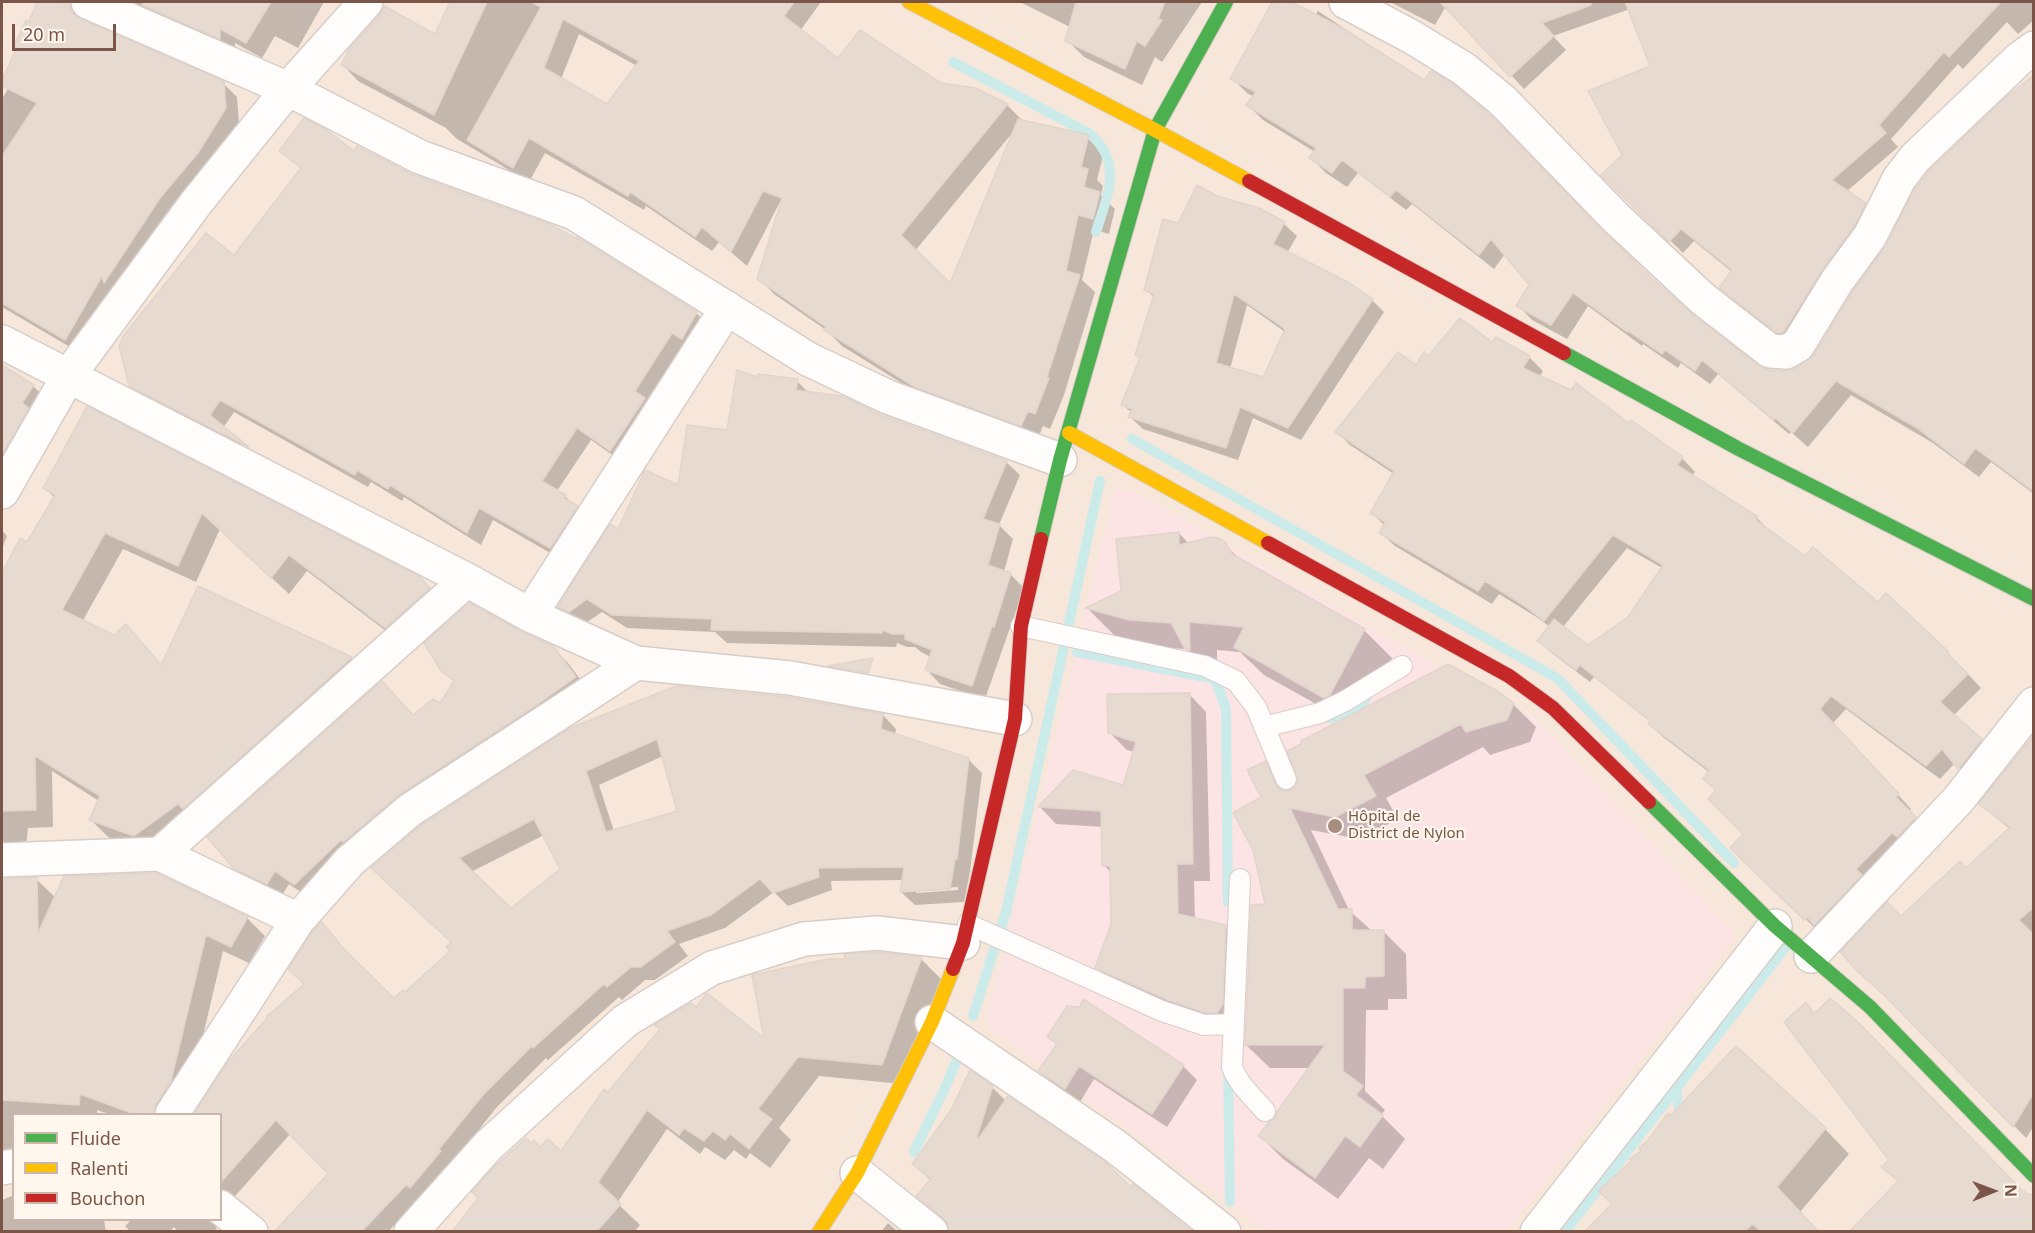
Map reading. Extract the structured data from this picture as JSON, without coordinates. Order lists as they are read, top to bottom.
{
  "places": ["Hôpital de District de Nylon"],
  "legend": ["Fluide", "Ralenti", "Bouchon"],
  "scale_bar": "20 m",
  "north": "right"
}
